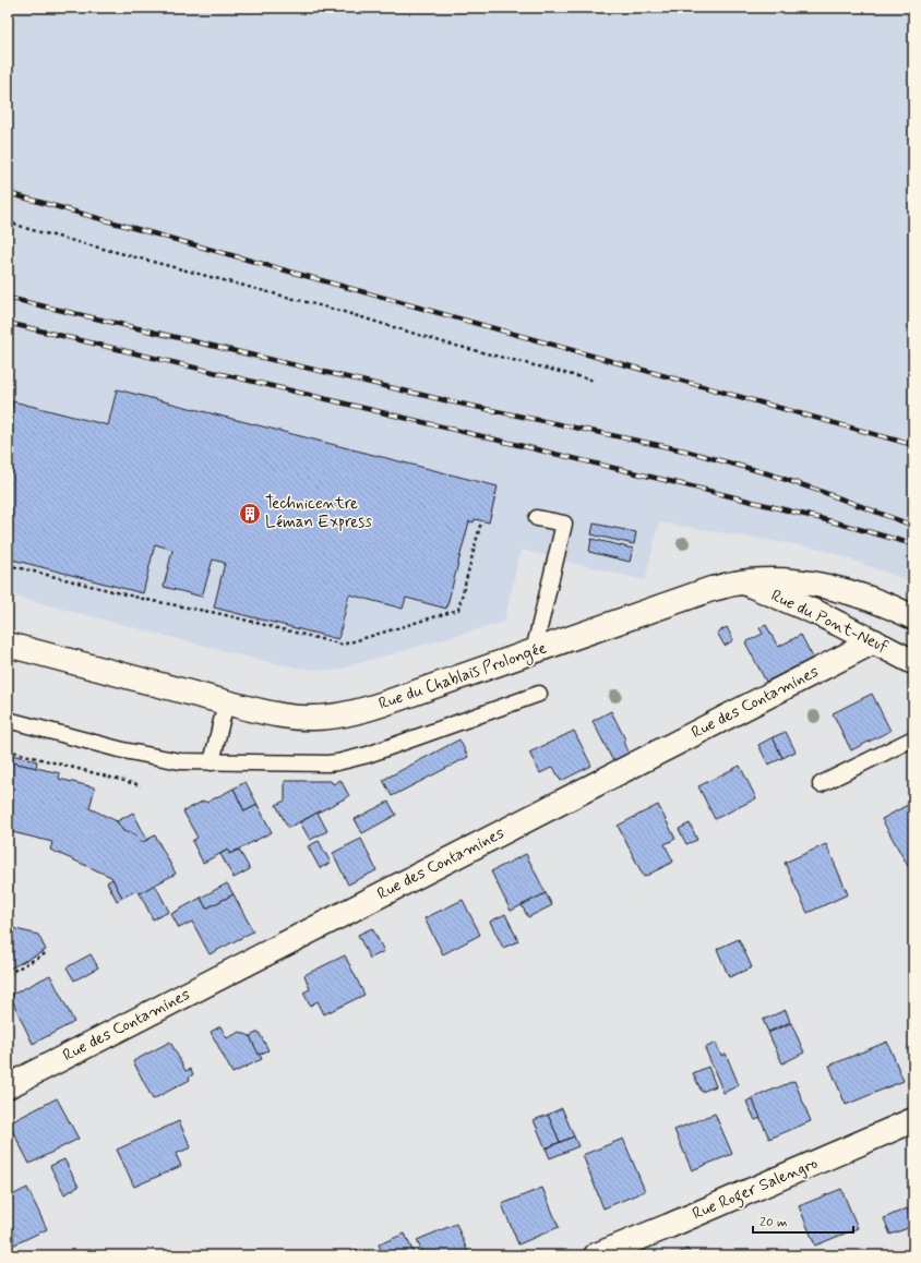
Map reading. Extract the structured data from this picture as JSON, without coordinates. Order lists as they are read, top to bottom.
{
  "streets": {
    "street": [
      "Rue du Pont-Neuf",
      "Rue du Chablais Prolongée",
      "Rue des Contamines",
      "Rue Roger Salengro"
    ]
  },
  "crossings": [
    ["Rue du Pont-Neuf", "Rue du Chablais Prolongée"],
    ["Rue du Pont-Neuf", "Rue des Contamines"]
  ],
  "places": {
    "building": ["Technicentre Léman Express"]
  },
  "scale_bar": "20 m"
}
